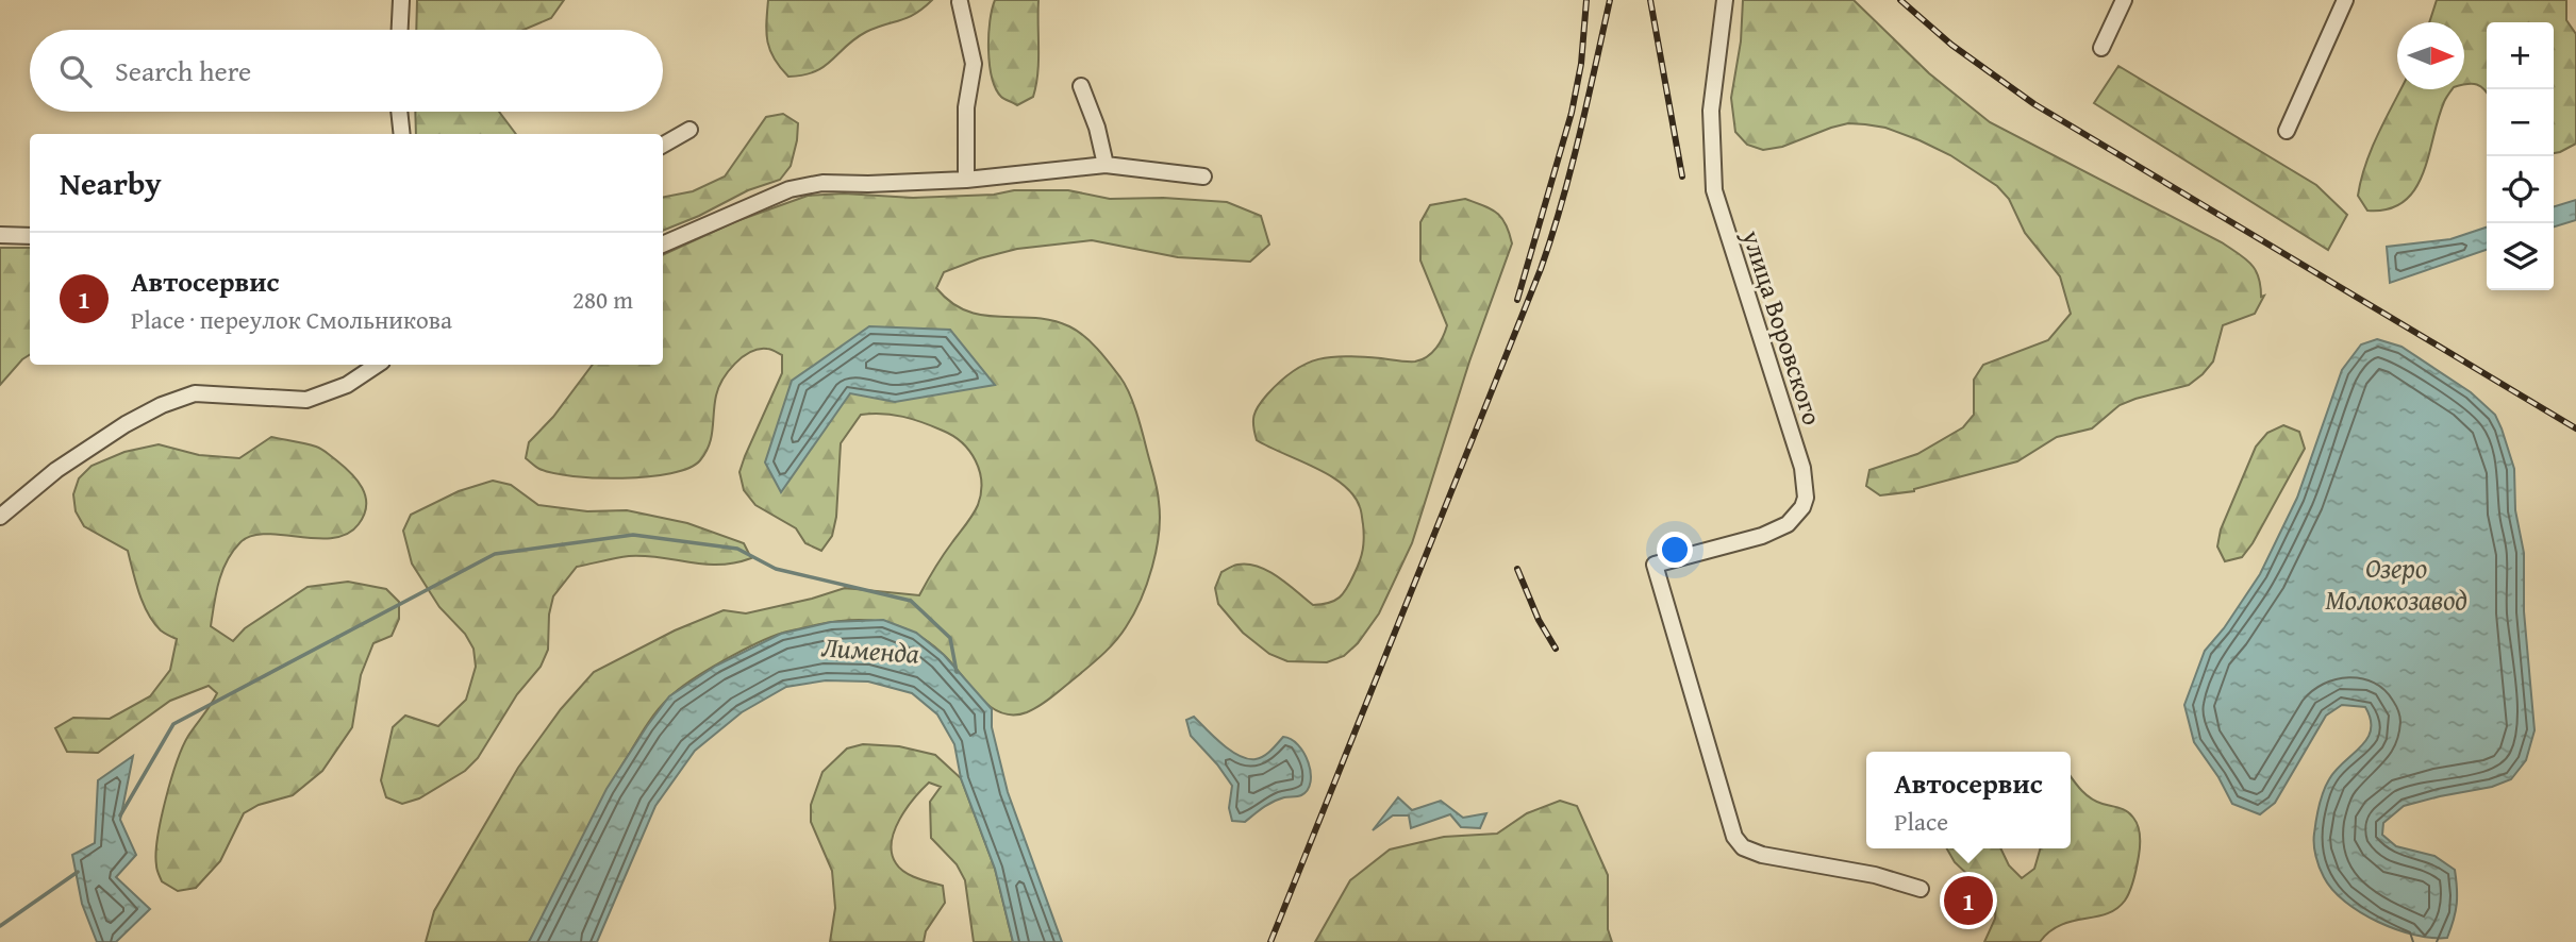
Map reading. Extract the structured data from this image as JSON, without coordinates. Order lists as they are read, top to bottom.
{
  "streets": {
    "street": ["улица Воровского"]
  },
  "water": ["Озеро Молокозавод", "Лименда"],
  "north": "right",
  "page": {
    "map_buttons": ["+", "−"],
    "search": "Search here",
    "heading": "Nearby",
    "list": [
      {
        "mark": "1",
        "name": "Автосервис",
        "note": "Place · переулок Смольникова",
        "value": "280 m"
      }
    ],
    "popup": ["Автосервис", "Place"],
    "pins": "1"
  }
}
